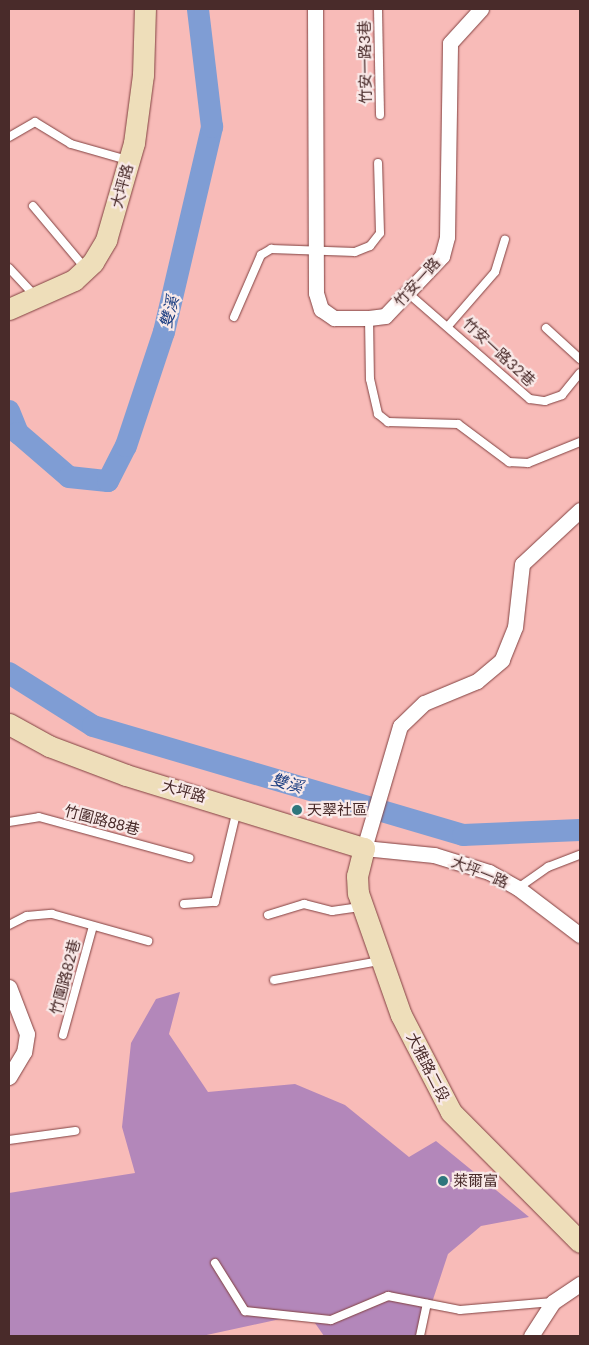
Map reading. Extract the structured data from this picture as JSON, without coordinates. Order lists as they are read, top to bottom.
{
  "streets": {
    "street": [
      "大坪路",
      "竹安一路",
      "大坪一路",
      "大雅路二段"
    ],
    "lane": [
      "竹安一路3巷",
      "竹安一路32巷",
      "竹圍路88巷",
      "竹圍路82巷"
    ]
  },
  "crossings": [
    ["大坪路", "大坪一路"],
    ["大坪路", "大雅路二段"],
    ["竹安一路", "竹安一路32巷"],
    ["大坪一路", "大雅路二段"]
  ],
  "water": ["雙溪"],
  "places": ["天翠社區", "萊爾富"]
}
